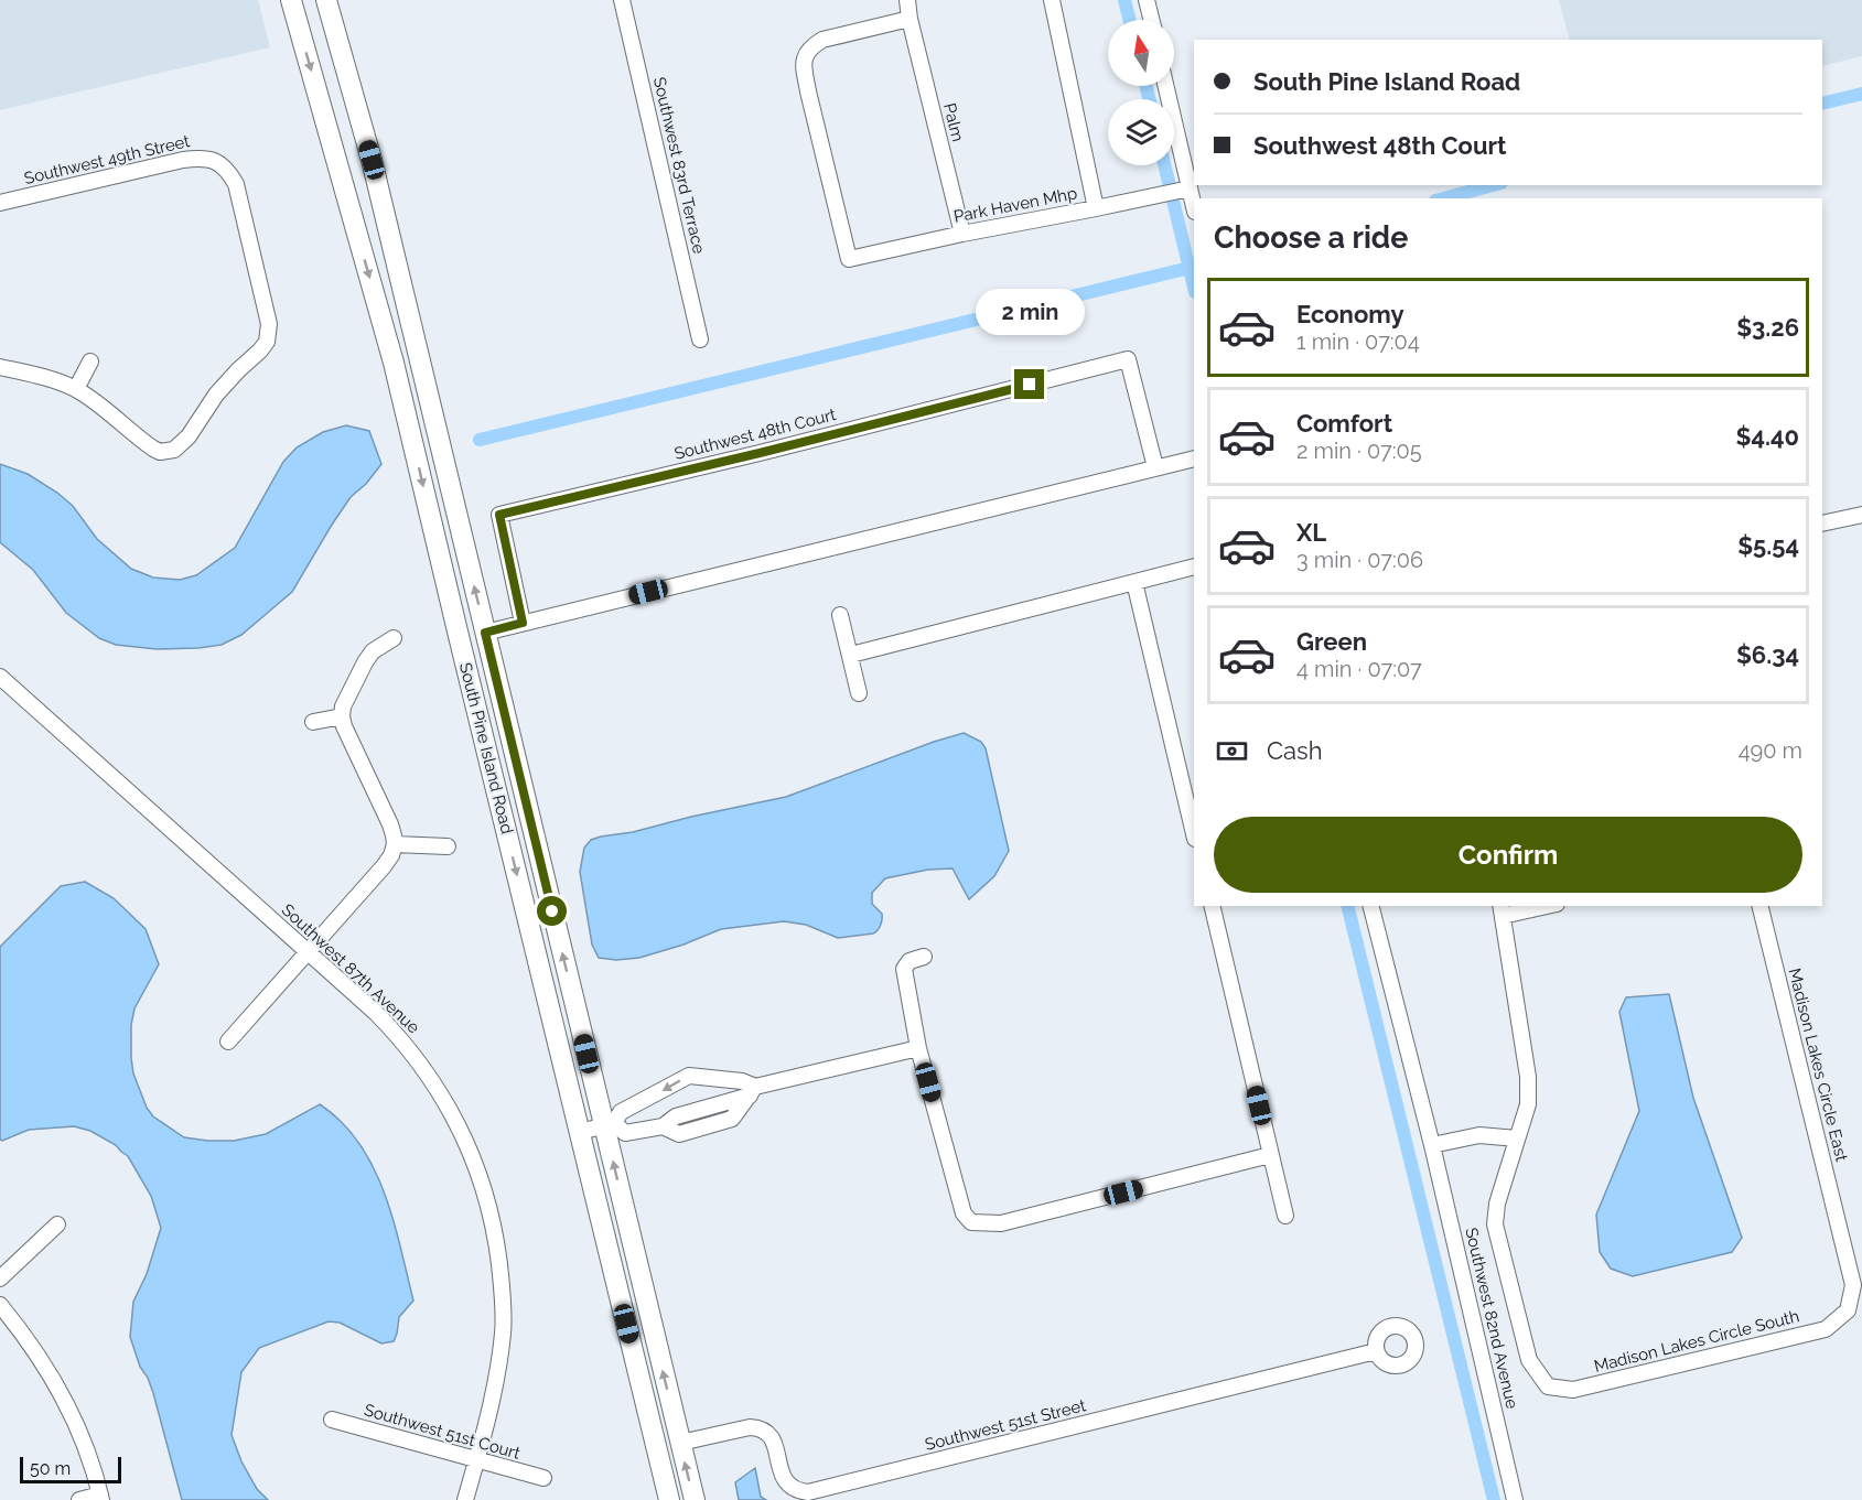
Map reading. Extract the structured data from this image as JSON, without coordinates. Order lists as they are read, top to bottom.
{
  "streets": {
    "main road": ["South Pine Island Road"],
    "street": [
      "Palm",
      "Southwest 49th Street",
      "Southwest 83rd Terrace",
      "Park Haven Mhp",
      "Southwest 48th Court",
      "Southwest 87th Avenue",
      "Madison Lakes Circle East",
      "Southwest 82nd Avenue",
      "Madison Lakes Circle South",
      "Southwest 51st Street",
      "Southwest 51st Court"
    ]
  },
  "crossings": [
    ["Palm", "Park Haven Mhp"],
    ["South Pine Island Road", "Southwest 51st Street"],
    ["Southwest 87th Avenue", "Southwest 51st Court"],
    ["Madison Lakes Circle East", "Madison Lakes Circle South"]
  ],
  "scale_bar": "50 m",
  "north": "top",
  "page": {
    "banner": ["South Pine Island Road", "Southwest 48th Court"],
    "heading": "Choose a ride",
    "list": [
      {
        "name": "Economy",
        "note": "1 min · 07:04",
        "value": "$3.26"
      },
      {
        "name": "Comfort",
        "note": "2 min · 07:05",
        "value": "$4.40"
      },
      {
        "name": "XL",
        "note": "3 min · 07:06",
        "value": "$5.54"
      },
      {
        "name": "Green",
        "note": "4 min · 07:07",
        "value": "$6.34"
      }
    ],
    "bubble": "2 min",
    "pay": ["Cash", "490 m"],
    "buttons": "Confirm",
    "scale": "50 m"
  }
}
